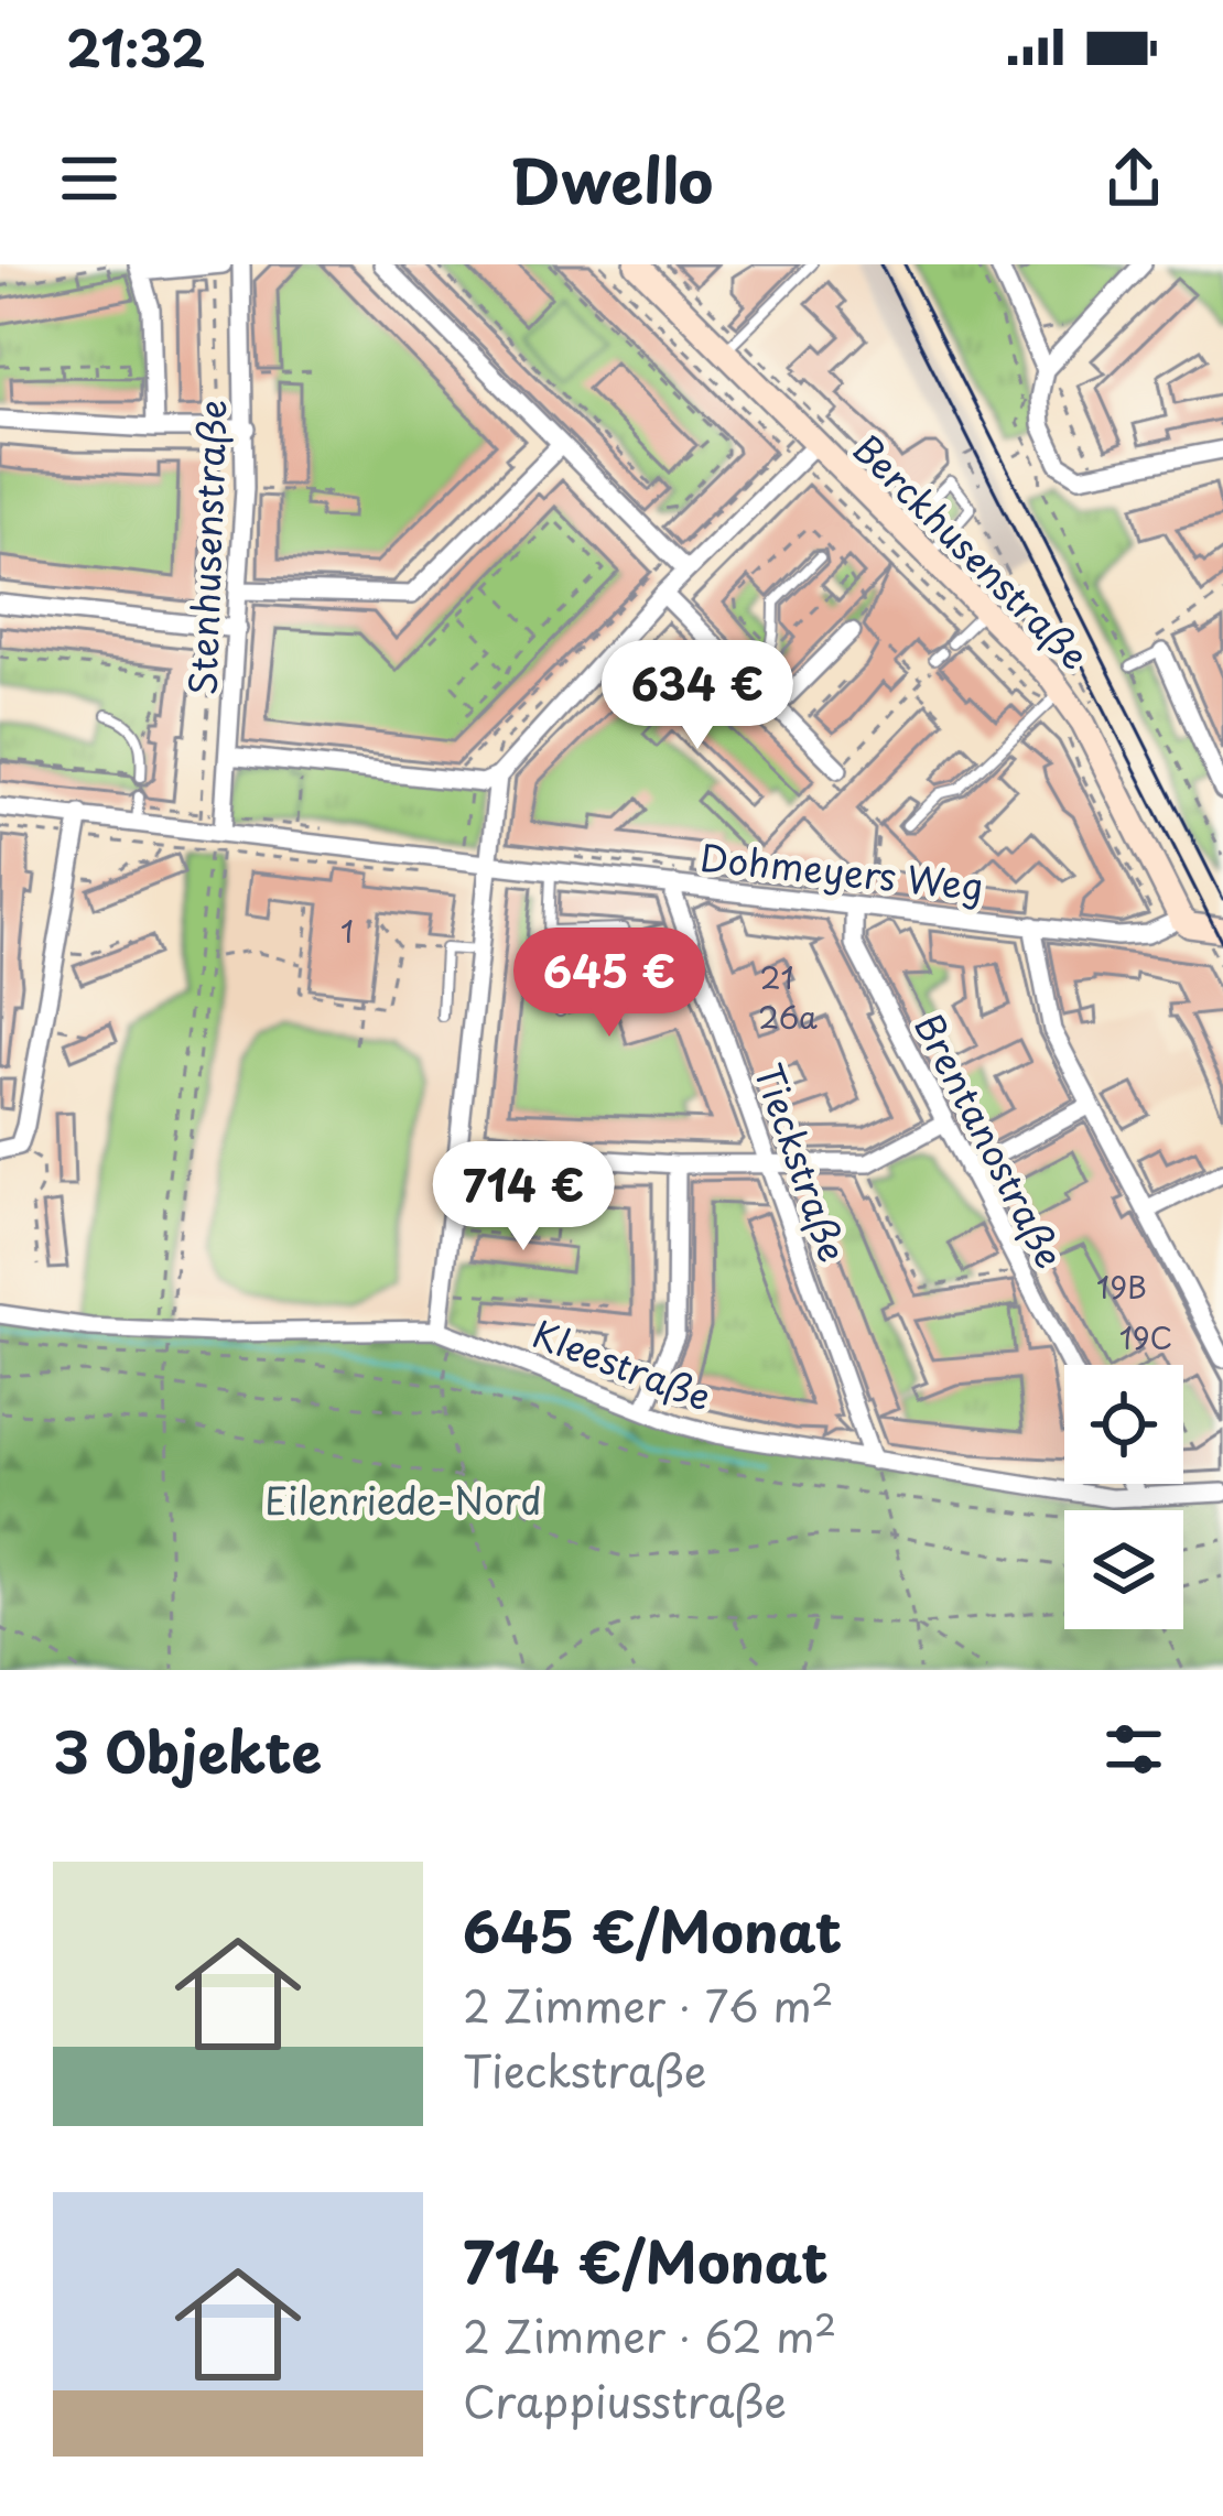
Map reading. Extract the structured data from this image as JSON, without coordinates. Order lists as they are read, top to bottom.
{
  "streets": {
    "street": [
      "Stenhusenstraße",
      "Berckhusenstraße",
      "Dohmeyers Weg",
      "Brentanostraße",
      "Tieckstraße",
      "Kleestraße"
    ]
  },
  "crossings": [
    ["Stenhusenstraße", "Dohmeyers Weg"],
    ["Berckhusenstraße", "Dohmeyers Weg"],
    ["Dohmeyers Weg", "Brentanostraße"],
    ["Dohmeyers Weg", "Tieckstraße"],
    ["Tieckstraße", "Kleestraße"]
  ],
  "parks": ["Eilenriede-Nord"],
  "house_numbers": [
    "1",
    "21",
    "26a",
    "19B",
    "19C"
  ],
  "page": {
    "status": "21:32",
    "header": "Dwello",
    "price": ["634 €", "645 €", "714 €"],
    "heading": "3 Objekte",
    "list": [
      {
        "name": "645 €/Monat",
        "note": "2 Zimmer · 76 m² · Tieckstraße"
      },
      {
        "name": "714 €/Monat",
        "note": "2 Zimmer · 62 m² · Crappiusstraße"
      }
    ]
  }
}
